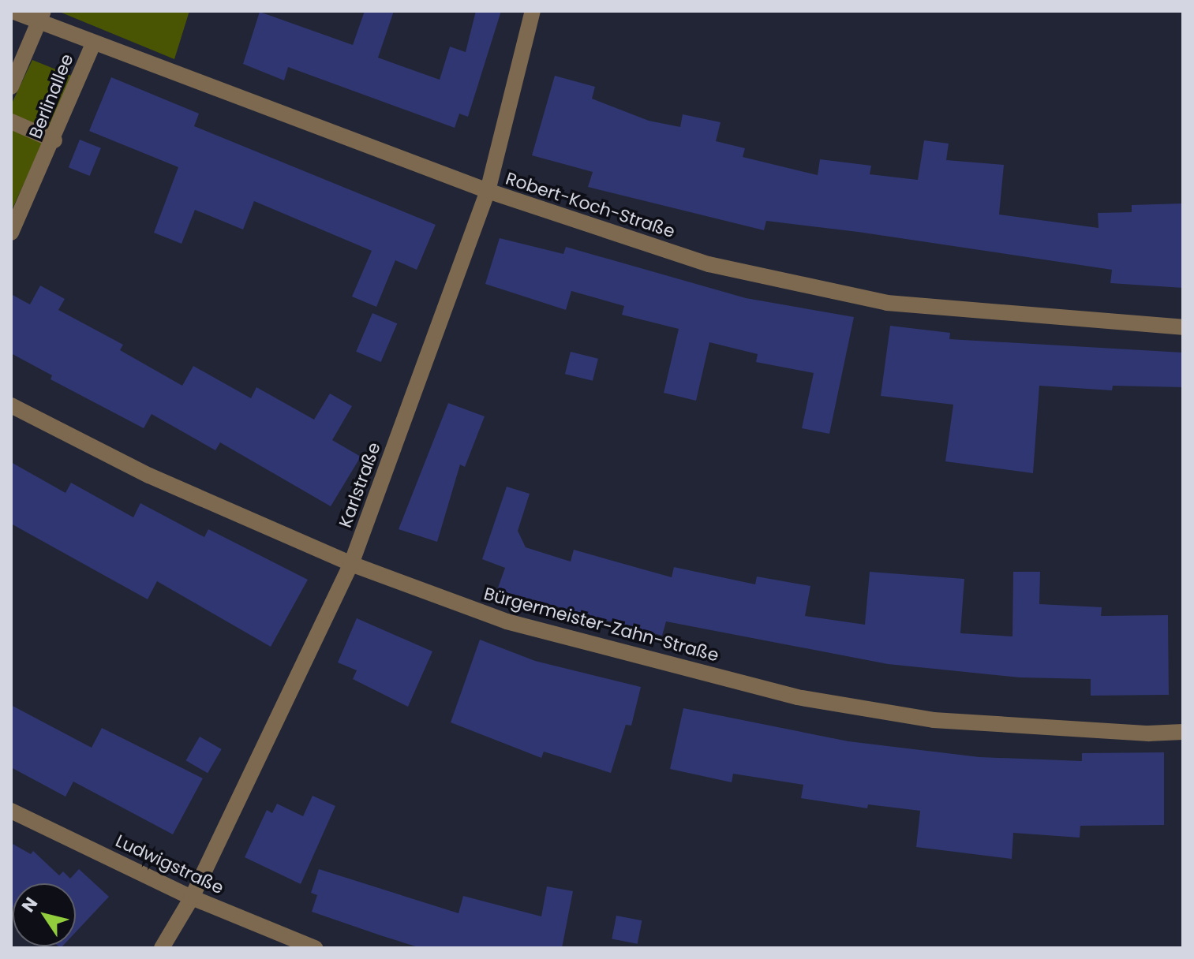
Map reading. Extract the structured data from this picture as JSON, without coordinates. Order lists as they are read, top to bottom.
{
  "streets": {
    "street": [
      "Berlinallee",
      "Robert-Koch-Straße",
      "Karlstraße",
      "Bürgermeister-Zahn-Straße",
      "Ludwigstraße"
    ]
  },
  "crossings": [
    ["Berlinallee", "Robert-Koch-Straße"],
    ["Robert-Koch-Straße", "Karlstraße"],
    ["Karlstraße", "Bürgermeister-Zahn-Straße"],
    ["Karlstraße", "Ludwigstraße"]
  ],
  "north": "top left"
}
